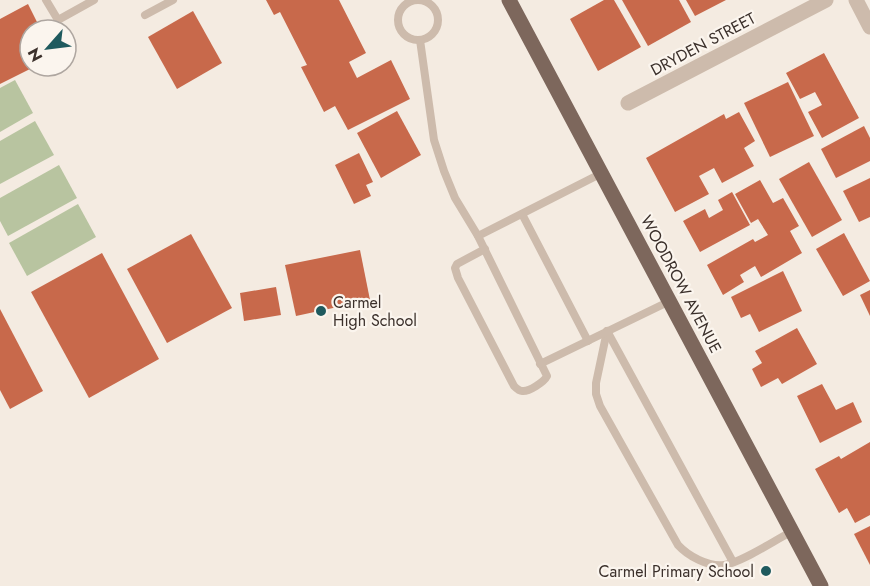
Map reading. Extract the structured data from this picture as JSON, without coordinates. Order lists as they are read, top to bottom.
{
  "streets": {
    "main road": ["WOODROW AVENUE"],
    "street": ["DRYDEN STREET"]
  },
  "places": ["Carmel High School", "Carmel Primary School"],
  "north": "bottom left"
}
